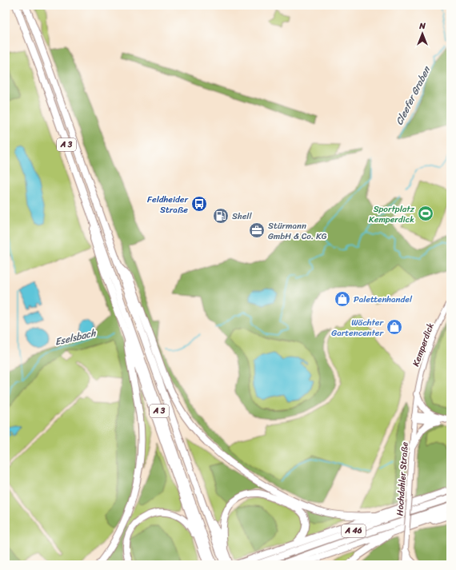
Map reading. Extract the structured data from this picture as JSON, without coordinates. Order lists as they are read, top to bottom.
{
  "streets": {
    "highway": ["A 3", "A 46"],
    "main road": ["Kemperdick", "Hochdahler Straße"]
  },
  "crossings": [
    ["Kemperdick", "Hochdahler Straße"]
  ],
  "water": ["Cleefer Graben", "Eselsbach"],
  "places": {
    "bus stop": ["Feldheider Straße"],
    "sports": ["Sportplatz Kemperdick"],
    "fuel station": ["Shell"],
    "office": ["Stürmann GmbH & Co. KG"],
    "shop": ["Palettenhandel", "Wächter Gartencenter"]
  },
  "north": "top"
}
